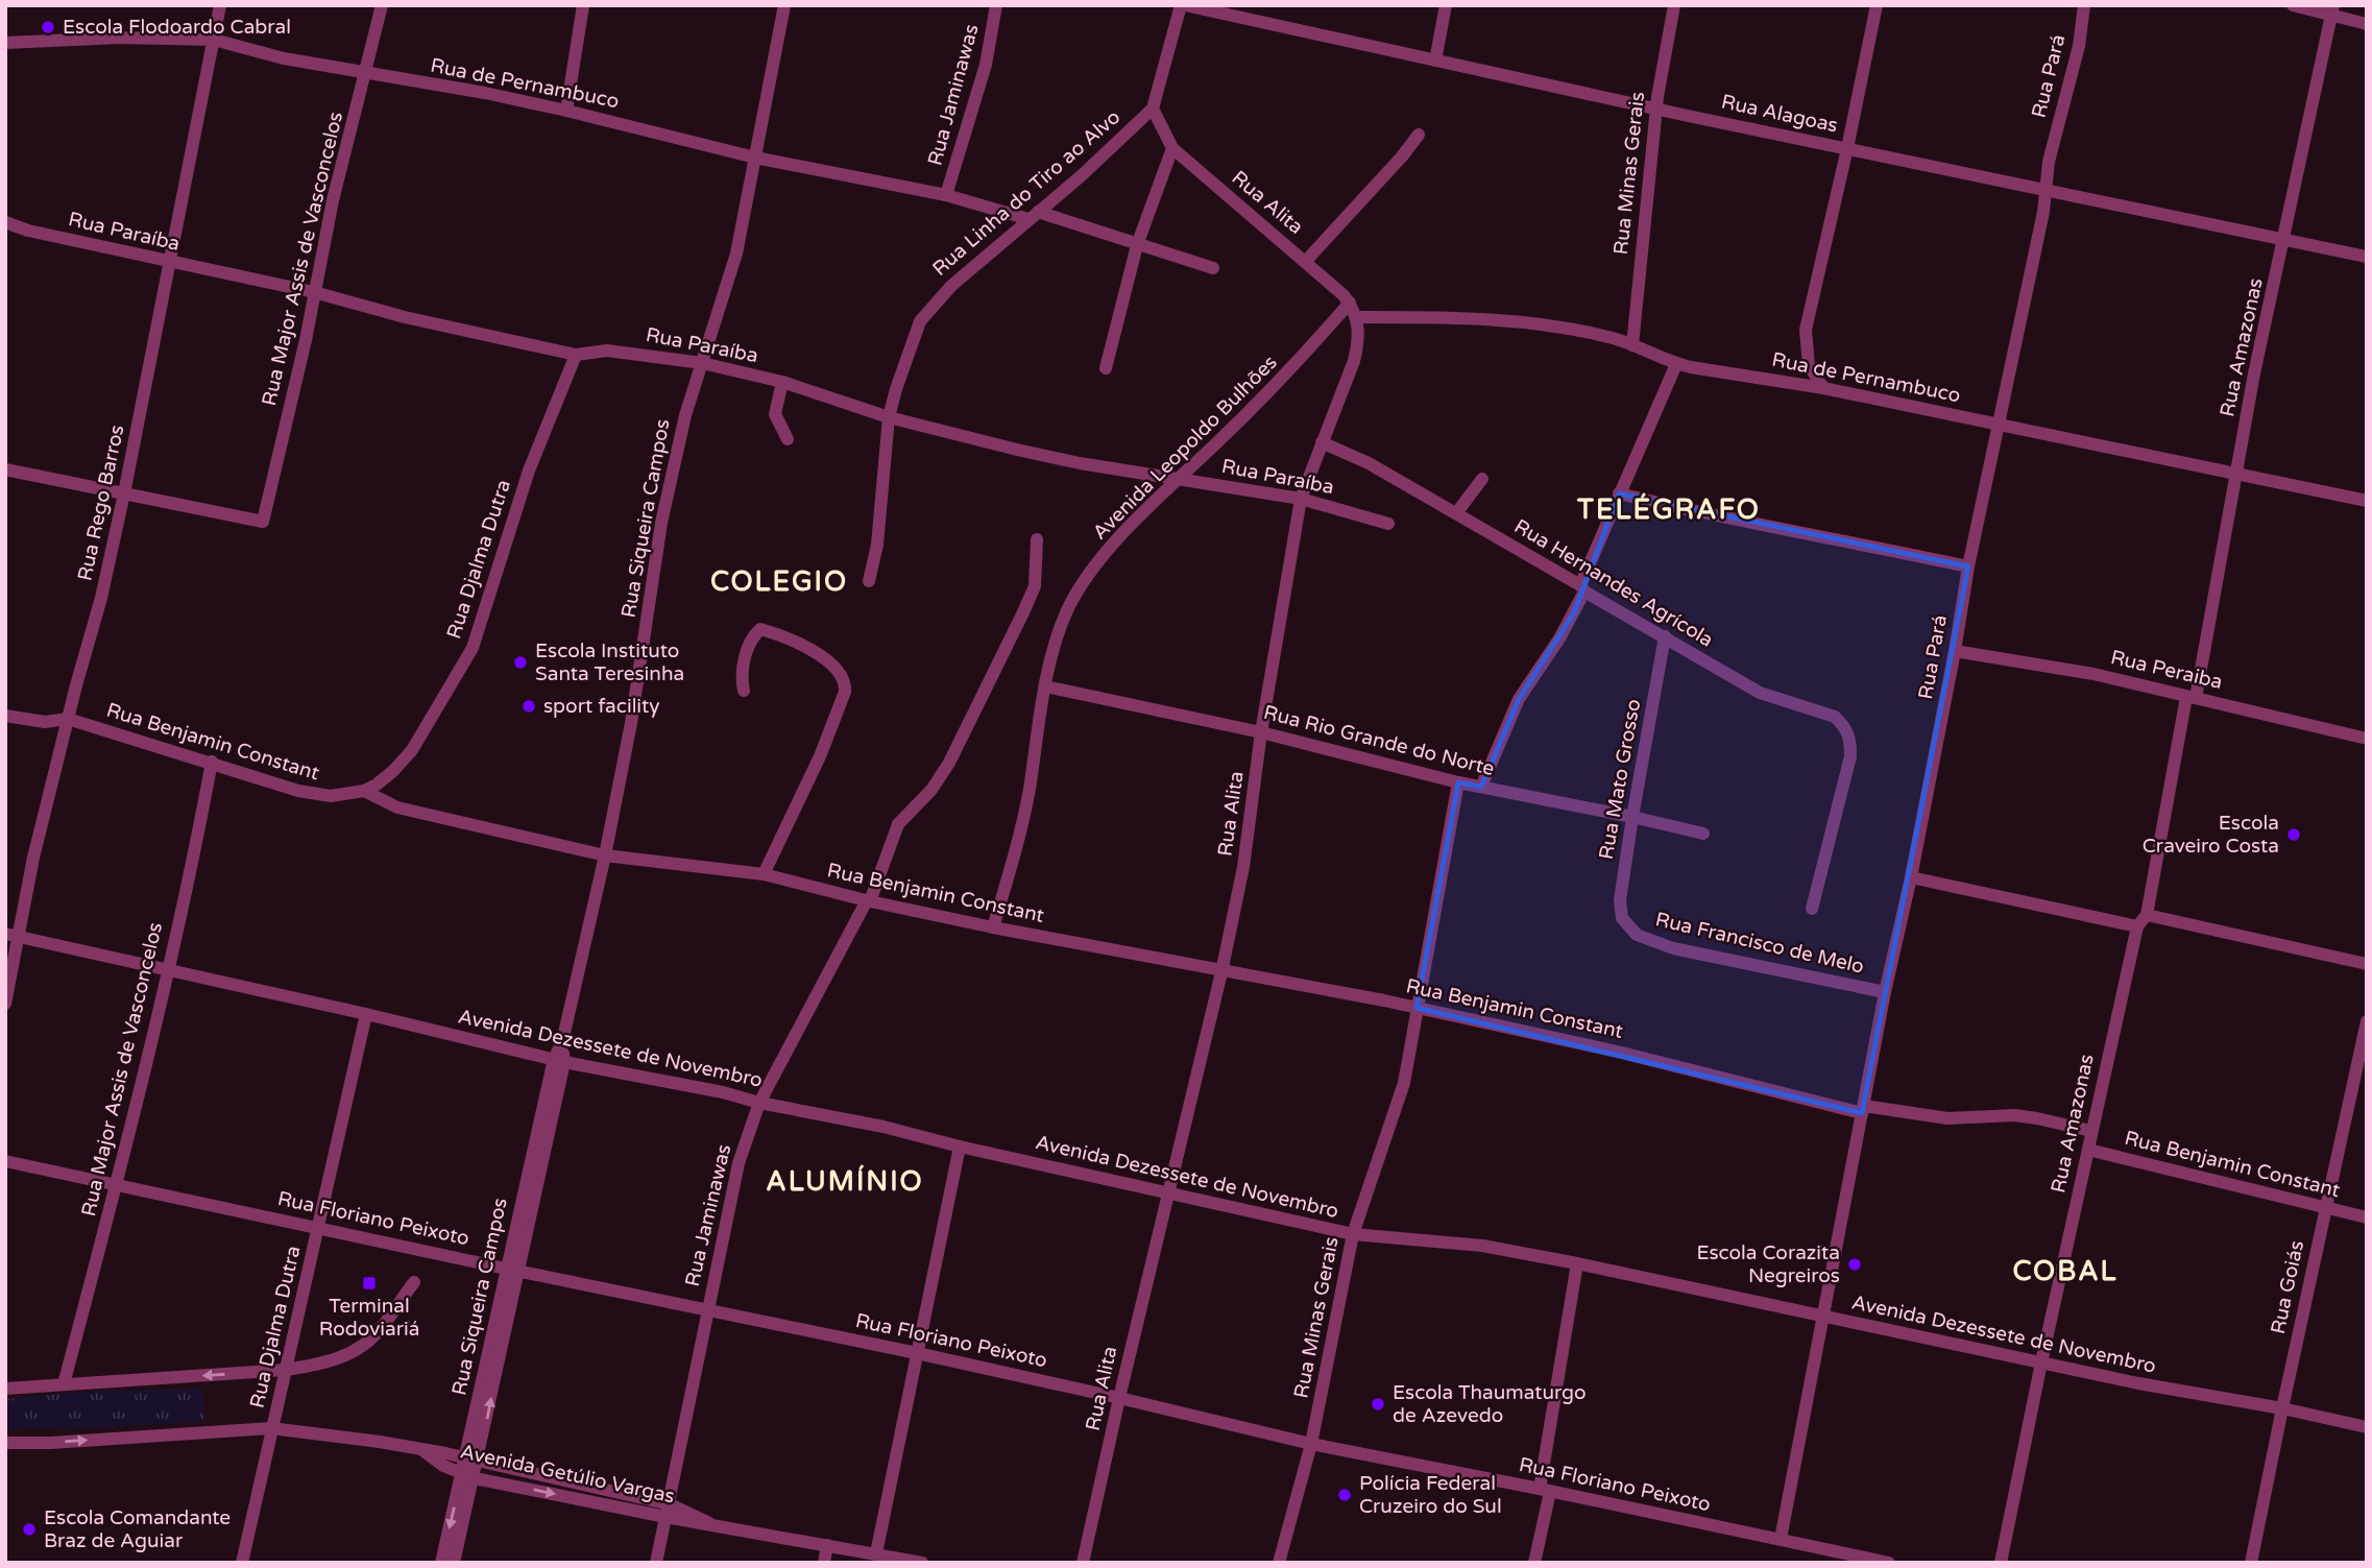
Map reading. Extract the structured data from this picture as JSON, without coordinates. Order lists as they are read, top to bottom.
{
  "streets": {
    "street": [
      "Rua Pará",
      "Rua de Pernambuco",
      "Rua Jaminawas",
      "Rua Alagoas",
      "Rua Minas Gerais",
      "Rua Linha do Tiro ao Alvo",
      "Rua Alita",
      "Rua Paraíba",
      "Rua Major Assis de Vasconcelos",
      "Rua Amazonas",
      "Avenida Leopoldo Bulhões",
      "Rua Rego Barros",
      "Rua Siqueira Campos",
      "Rua Djalma Dutra",
      "Rua Hernandes Agrícola",
      "Rua Peraiba",
      "Rua Rio Grande do Norte",
      "Rua Benjamin Constant",
      "Rua Mato Grosso",
      "Rua Francisco de Melo",
      "Avenida Dezessete de Novembro",
      "Rua Floriano Peixoto",
      "Rua Goiás",
      "Avenida Getúlio Vargas"
    ]
  },
  "crossings": [
    ["Rua Pará", "Rua de Pernambuco"],
    ["Rua Pará", "Rua Alagoas"],
    ["Rua Pará", "Rua Peraiba"],
    ["Rua Pará", "Rua Benjamin Constant"],
    ["Rua Pará", "Rua Francisco de Melo"],
    ["Rua Pará", "Avenida Dezessete de Novembro"],
    ["Rua Pará", "Rua Floriano Peixoto"],
    ["Rua de Pernambuco", "Rua Jaminawas"],
    ["Rua de Pernambuco", "Rua Minas Gerais"],
    ["Rua de Pernambuco", "Rua Linha do Tiro ao Alvo"],
    ["Rua de Pernambuco", "Rua Alita"],
    ["Rua de Pernambuco", "Rua Major Assis de Vasconcelos"],
    ["Rua de Pernambuco", "Rua Amazonas"],
    ["Rua de Pernambuco", "Rua Rego Barros"],
    ["Rua de Pernambuco", "Rua Siqueira Campos"],
    ["Rua Jaminawas", "Rua Benjamin Constant"],
    ["Rua Jaminawas", "Avenida Dezessete de Novembro"],
    ["Rua Jaminawas", "Rua Floriano Peixoto"],
    ["Rua Jaminawas", "Avenida Getúlio Vargas"],
    ["Rua Alagoas", "Rua Minas Gerais"],
    ["Rua Alagoas", "Rua Amazonas"],
    ["Rua Minas Gerais", "Rua Rio Grande do Norte"],
    ["Rua Minas Gerais", "Rua Benjamin Constant"],
    ["Rua Minas Gerais", "Avenida Dezessete de Novembro"],
    ["Rua Minas Gerais", "Rua Floriano Peixoto"],
    ["Rua Linha do Tiro ao Alvo", "Rua Paraíba"],
    ["Rua Alita", "Rua Paraíba"],
    ["Rua Alita", "Avenida Leopoldo Bulhões"],
    ["Rua Alita", "Rua Hernandes Agrícola"],
    ["Rua Alita", "Rua Rio Grande do Norte"],
    ["Rua Alita", "Rua Benjamin Constant"],
    ["Rua Alita", "Avenida Dezessete de Novembro"],
    ["Rua Alita", "Rua Floriano Peixoto"],
    ["Rua Paraíba", "Rua Major Assis de Vasconcelos"],
    ["Rua Paraíba", "Avenida Leopoldo Bulhões"],
    ["Rua Paraíba", "Rua Rego Barros"],
    ["Rua Paraíba", "Rua Siqueira Campos"],
    ["Rua Paraíba", "Rua Djalma Dutra"],
    ["Rua Major Assis de Vasconcelos", "Rua Rego Barros"],
    ["Rua Major Assis de Vasconcelos", "Rua Benjamin Constant"],
    ["Rua Major Assis de Vasconcelos", "Avenida Dezessete de Novembro"],
    ["Rua Major Assis de Vasconcelos", "Rua Floriano Peixoto"],
    ["Rua Amazonas", "Rua Peraiba"],
    ["Rua Amazonas", "Rua Benjamin Constant"],
    ["Rua Amazonas", "Avenida Dezessete de Novembro"],
    ["Avenida Leopoldo Bulhões", "Rua Rio Grande do Norte"],
    ["Avenida Leopoldo Bulhões", "Rua Benjamin Constant"],
    ["Rua Rego Barros", "Rua Benjamin Constant"],
    ["Rua Rego Barros", "Avenida Dezessete de Novembro"],
    ["Rua Siqueira Campos", "Rua Benjamin Constant"],
    ["Rua Siqueira Campos", "Avenida Dezessete de Novembro"],
    ["Rua Siqueira Campos", "Rua Floriano Peixoto"],
    ["Rua Siqueira Campos", "Avenida Getúlio Vargas"],
    ["Rua Djalma Dutra", "Rua Benjamin Constant"],
    ["Rua Djalma Dutra", "Avenida Dezessete de Novembro"],
    ["Rua Djalma Dutra", "Rua Floriano Peixoto"],
    ["Rua Djalma Dutra", "Avenida Getúlio Vargas"],
    ["Rua Hernandes Agrícola", "Rua Mato Grosso"],
    ["Rua Rio Grande do Norte", "Rua Mato Grosso"],
    ["Rua Benjamin Constant", "Rua Goiás"],
    ["Rua Mato Grosso", "Rua Francisco de Melo"],
    ["Avenida Dezessete de Novembro", "Rua Goiás"]
  ],
  "districts": [
    "TELÉGRAFO",
    "COLEGIO",
    "ALUMÍNIO",
    "COBAL"
  ],
  "places": {
    "other": [
      "Escola Flodoardo Cabral",
      "Escola Instituto Santa Teresinha",
      "sport facility",
      "Escola Craveiro Costa",
      "Escola Corazita Negreiros",
      "Escola Thaumaturgo de Azevedo",
      "Polícia Federal Cruzeiro do Sul",
      "Escola Comandante Braz de Aguiar"
    ],
    "transit": ["Terminal Rodoviariá"]
  }
}
